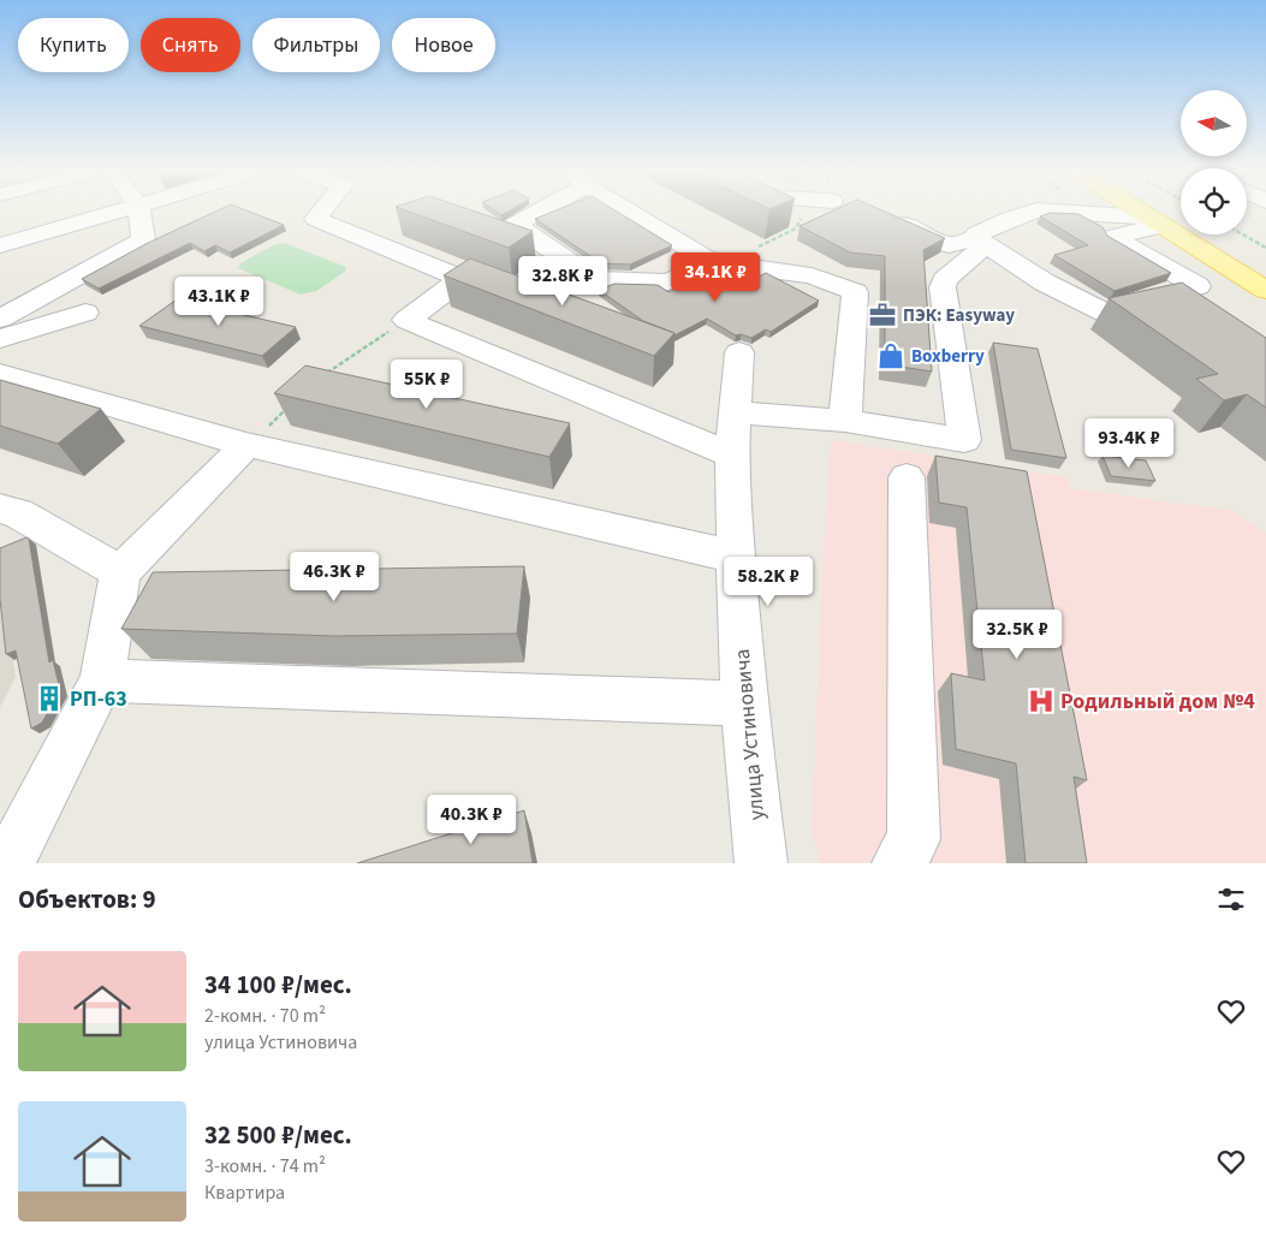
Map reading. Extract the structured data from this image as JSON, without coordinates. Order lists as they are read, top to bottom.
{
  "streets": {
    "street": ["улица Устиновича"]
  },
  "places": {
    "office": ["ПЭК: Easyway"],
    "shop": ["Boxberry"],
    "building": ["РП-63"],
    "hospital": ["Родильный дом №4"]
  },
  "north": "left",
  "page": {
    "chip": [
      "Купить",
      "Снять",
      "Фильтры",
      "Новое"
    ],
    "price": [
      "34.1K ₽",
      "32.8K ₽",
      "43.1K ₽",
      "55K ₽",
      "93.4K ₽",
      "46.3K ₽",
      "58.2K ₽",
      "32.5K ₽",
      "40.3K ₽"
    ],
    "heading": "Объектов: 9",
    "list": [
      {
        "name": "34 100 ₽/мес.",
        "note": "2-комн. · 70 m² · улица Устиновича"
      },
      {
        "name": "32 500 ₽/мес.",
        "note": "3-комн. · 74 m² · Квартира"
      }
    ]
  }
}
